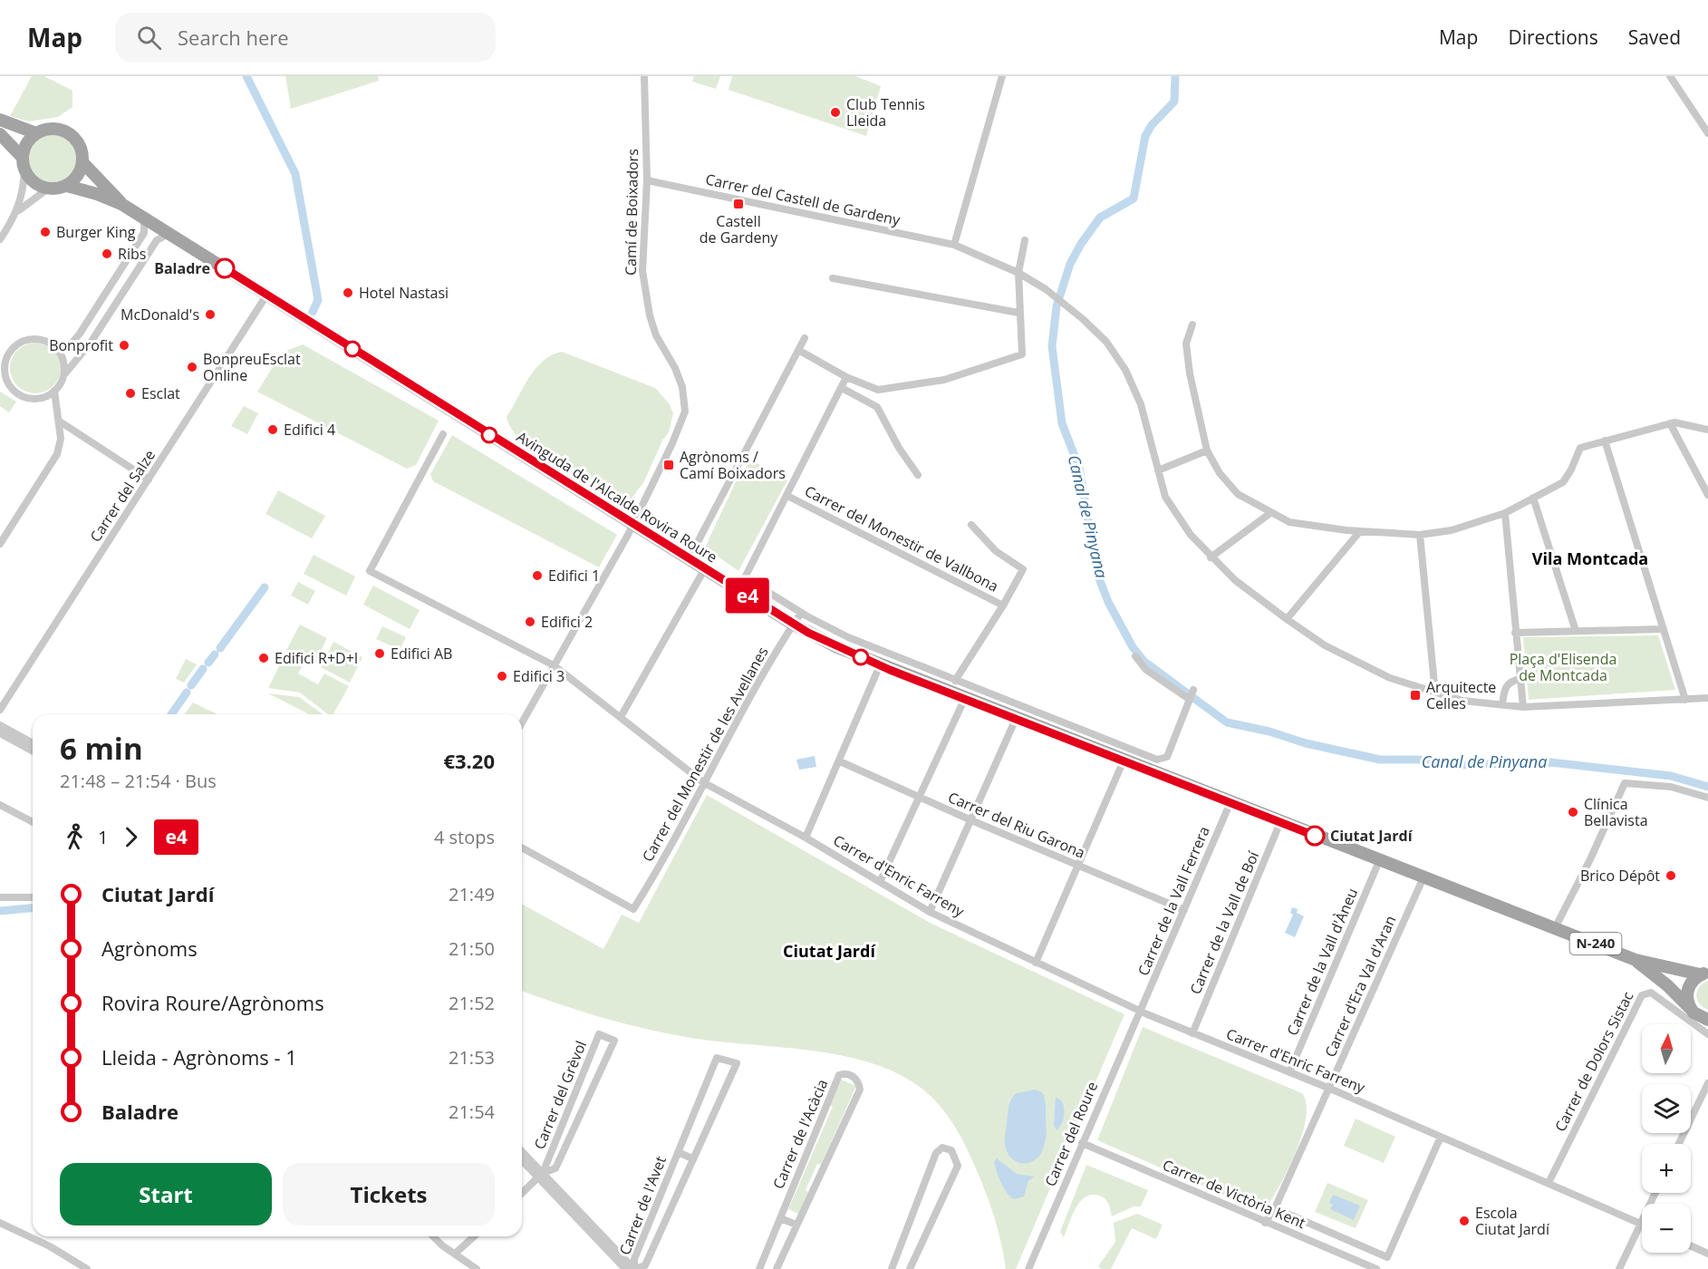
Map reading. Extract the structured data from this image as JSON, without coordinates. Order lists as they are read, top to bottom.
{
  "streets": {
    "main road": ["Avinguda de l'Alcalde Rovira Roure", "N-240"],
    "street": [
      "Carrer del Castell de Gardeny",
      "Camí de Boixadors",
      "Carrer del Salze",
      "Carrer del Monestir de Vallbona",
      "Carrer del Monestir de les Avellanes",
      "Carrer del Riu Garona",
      "Carrer d'Enric Farreny",
      "Carrer de la Vall Ferrera",
      "Carrer de la Vall de Boí",
      "Carrer de la Vall d'Àneu",
      "Carrer d'Era Val d'Aran",
      "Carrer de Dolors Sistac",
      "Carrer del Grèvol",
      "Carrer de l'Acàcia",
      "Carrer del Roure",
      "Carrer de Victòria Kent",
      "Carrer de l'Avet"
    ]
  },
  "crossings": [
    ["Carrer del Castell de Gardeny", "Camí de Boixadors"],
    ["Camí de Boixadors", "Avinguda de l'Alcalde Rovira Roure"],
    ["Camí de Boixadors", "Carrer d'Enric Farreny"],
    ["Carrer del Salze", "Avinguda de l'Alcalde Rovira Roure"],
    ["Avinguda de l'Alcalde Rovira Roure", "Carrer del Monestir de les Avellanes"],
    ["Avinguda de l'Alcalde Rovira Roure", "Carrer de la Vall Ferrera"],
    ["Avinguda de l'Alcalde Rovira Roure", "Carrer de la Vall de Boí"],
    ["Avinguda de l'Alcalde Rovira Roure", "N-240"],
    ["Avinguda de l'Alcalde Rovira Roure", "Carrer de la Vall d'Àneu"],
    ["Avinguda de l'Alcalde Rovira Roure", "Carrer d'Era Val d'Aran"],
    ["Carrer del Monestir de les Avellanes", "Carrer d'Enric Farreny"],
    ["Carrer del Riu Garona", "Carrer de la Vall Ferrera"],
    ["Carrer d'Enric Farreny", "Carrer de la Vall Ferrera"],
    ["Carrer d'Enric Farreny", "Carrer de la Vall de Boí"],
    ["Carrer d'Enric Farreny", "Carrer de la Vall d'Àneu"],
    ["Carrer d'Enric Farreny", "Carrer d'Era Val d'Aran"],
    ["Carrer d'Enric Farreny", "Carrer de Dolors Sistac"],
    ["Carrer d'Enric Farreny", "Carrer del Roure"],
    ["Carrer d'Enric Farreny", "Carrer de Victòria Kent"],
    ["Carrer de la Vall Ferrera", "Carrer del Roure"],
    ["Carrer d'Era Val d'Aran", "Carrer de Victòria Kent"],
    ["Carrer del Roure", "Carrer de Victòria Kent"]
  ],
  "districts": ["Vila Montcada", "Ciutat Jardí"],
  "water": ["Canal de Pinyana"],
  "parks": ["Plaça d'Elisenda de Montcada"],
  "places": {
    "other": [
      "Club Tennis Lleida",
      "Burger King",
      "Ribs",
      "Baladre",
      "Hotel Nastasi",
      "McDonald's",
      "Bonprofit",
      "BonpreuEsclat Online",
      "Esclat",
      "Edifici 4",
      "Edifici 1",
      "Edifici 2",
      "Edifici AB",
      "Edifici R+D+I",
      "Edifici 3",
      "Clínica Bellavista",
      "Ciutat Jardí",
      "Brico Dépôt",
      "Escola Ciutat Jardí"
    ],
    "transit": ["Castell de Gardeny", "Agrònoms / Camí Boixadors", "Arquitecte Celles"]
  },
  "lines": ["bus line e4"],
  "north": "top",
  "page": {
    "header": "Map",
    "search": "Search here",
    "nav": ["Map", "Directions", "Saved"],
    "on_map": "e4",
    "heading": ["6 min", "21:48 – 21:54 · Bus", "€3.20"],
    "legs": ["1", "e4", "4 stops"],
    "list": [
      {
        "name": "Ciutat Jardí",
        "value": "21:49"
      },
      {
        "name": "Agrònoms",
        "value": "21:50"
      },
      {
        "name": "Rovira Roure/Agrònoms",
        "value": "21:52"
      },
      {
        "name": "Lleida - Agrònoms - 1",
        "value": "21:53"
      },
      {
        "name": "Baladre",
        "value": "21:54"
      }
    ],
    "map_buttons": ["+", "−"],
    "buttons": ["Start", "Tickets"]
  }
}
